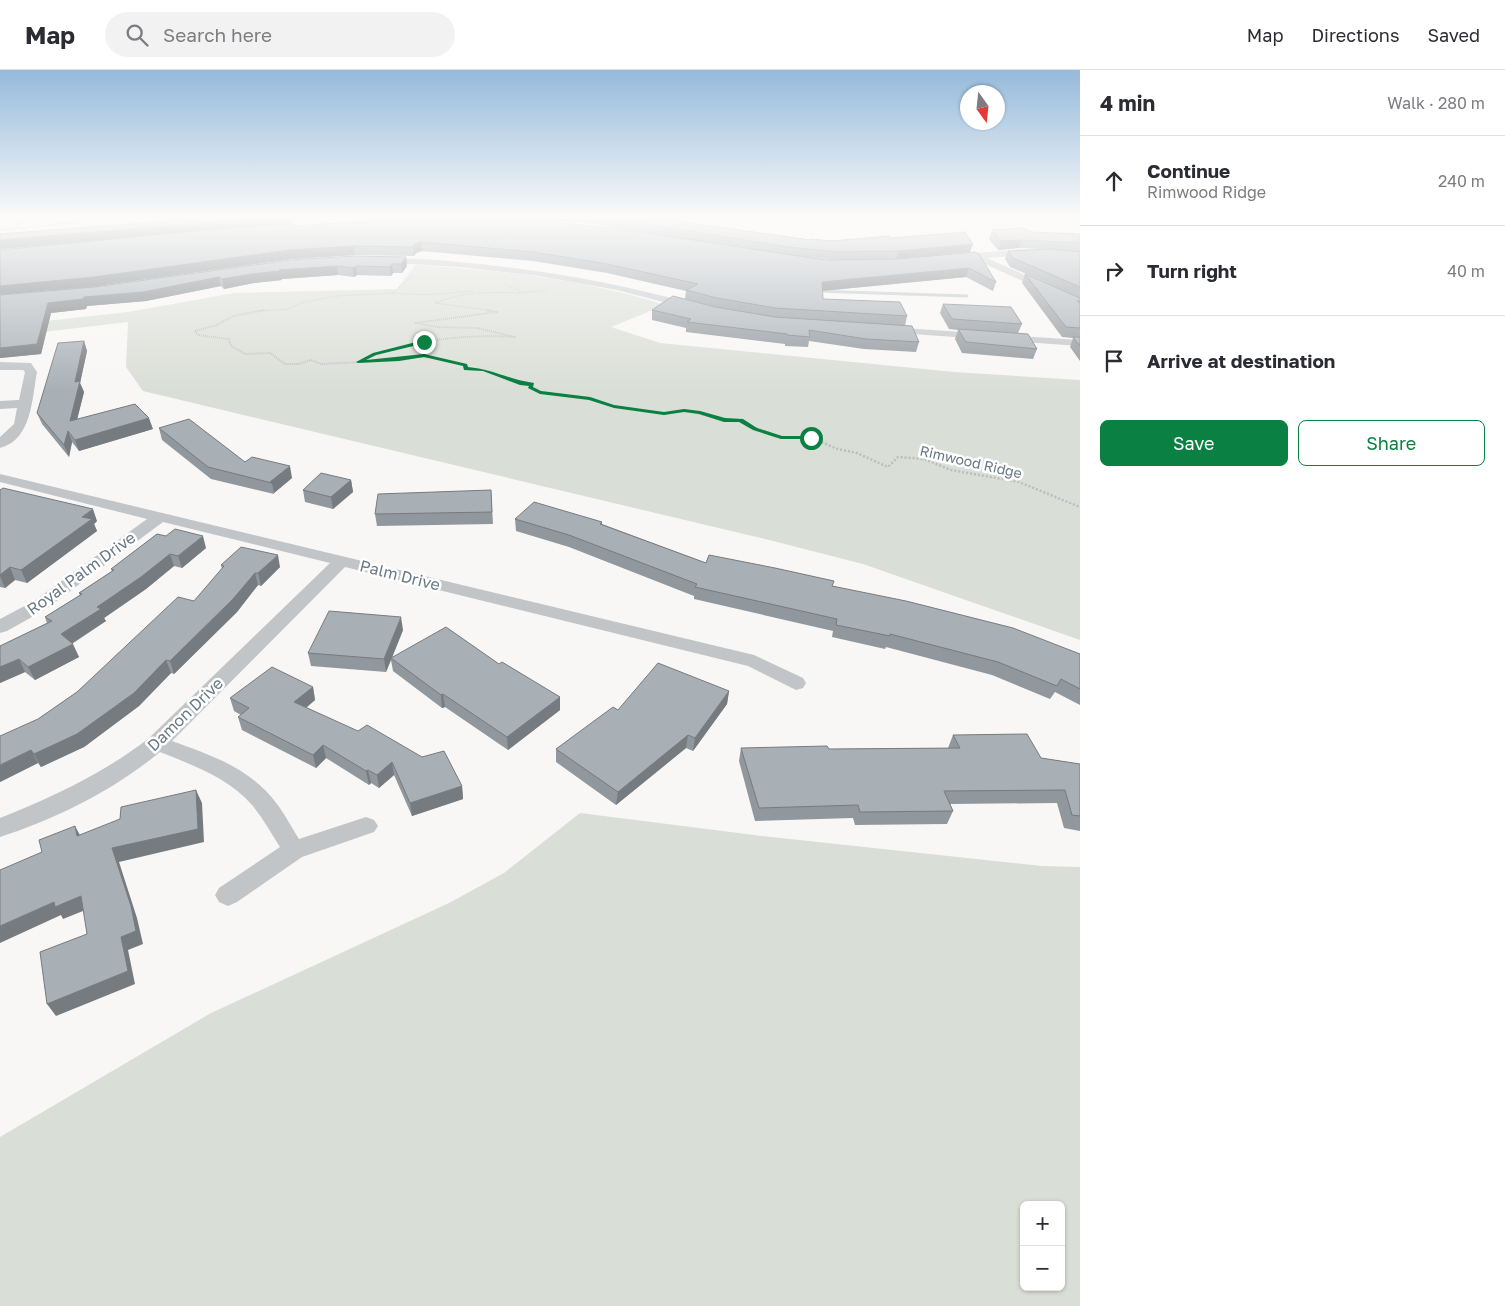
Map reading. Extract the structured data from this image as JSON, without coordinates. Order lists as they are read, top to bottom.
{
  "streets": {
    "street": ["Royal Palm Drive", "Palm Drive", "Damon Drive"],
    "path": ["Rimwood Ridge"]
  },
  "crossings": [
    ["Royal Palm Drive", "Palm Drive"],
    ["Palm Drive", "Damon Drive"]
  ],
  "north": "bottom",
  "page": {
    "header": "Map",
    "search": "Search here",
    "nav": ["Map", "Directions", "Saved"],
    "heading": ["4 min", "Walk · 280 m"],
    "list": [
      ["Continue", "Rimwood Ridge", "240 m"],
      ["Turn right", "40 m"],
      "Arrive at destination"
    ],
    "buttons": ["Save", "Share"],
    "map_buttons": ["+", "−"]
  }
}
